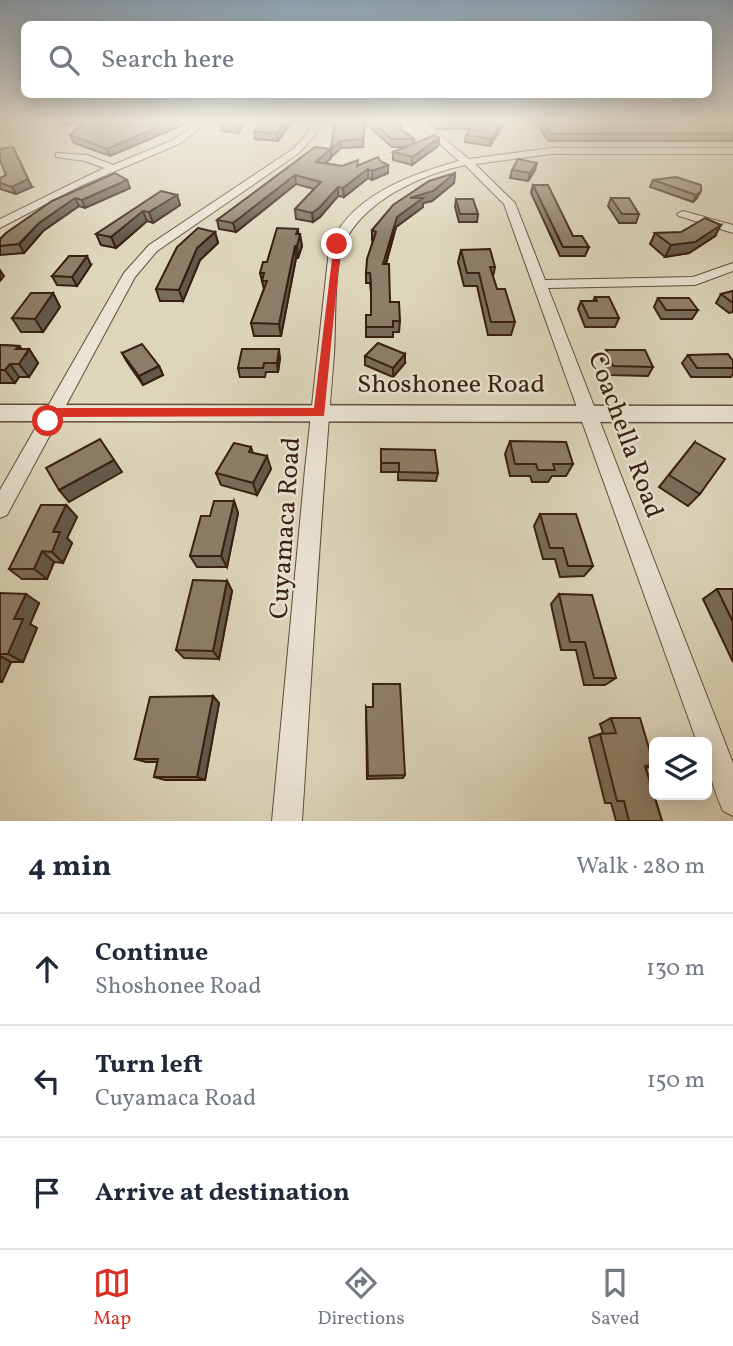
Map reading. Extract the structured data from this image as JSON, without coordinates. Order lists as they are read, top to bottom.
{
  "streets": {
    "street": ["Shoshonee Road", "Coachella Road", "Cuyamaca Road"]
  },
  "crossings": [
    ["Shoshonee Road", "Coachella Road"],
    ["Shoshonee Road", "Cuyamaca Road"],
    ["Coachella Road", "Cuyamaca Road"]
  ],
  "page": {
    "search": "Search here",
    "heading": ["4 min", "Walk · 280 m"],
    "list": [
      ["Continue", "Shoshonee Road", "130 m"],
      ["Turn left", "Cuyamaca Road", "150 m"],
      "Arrive at destination"
    ],
    "nav": ["Map", "Directions", "Saved"]
  }
}
